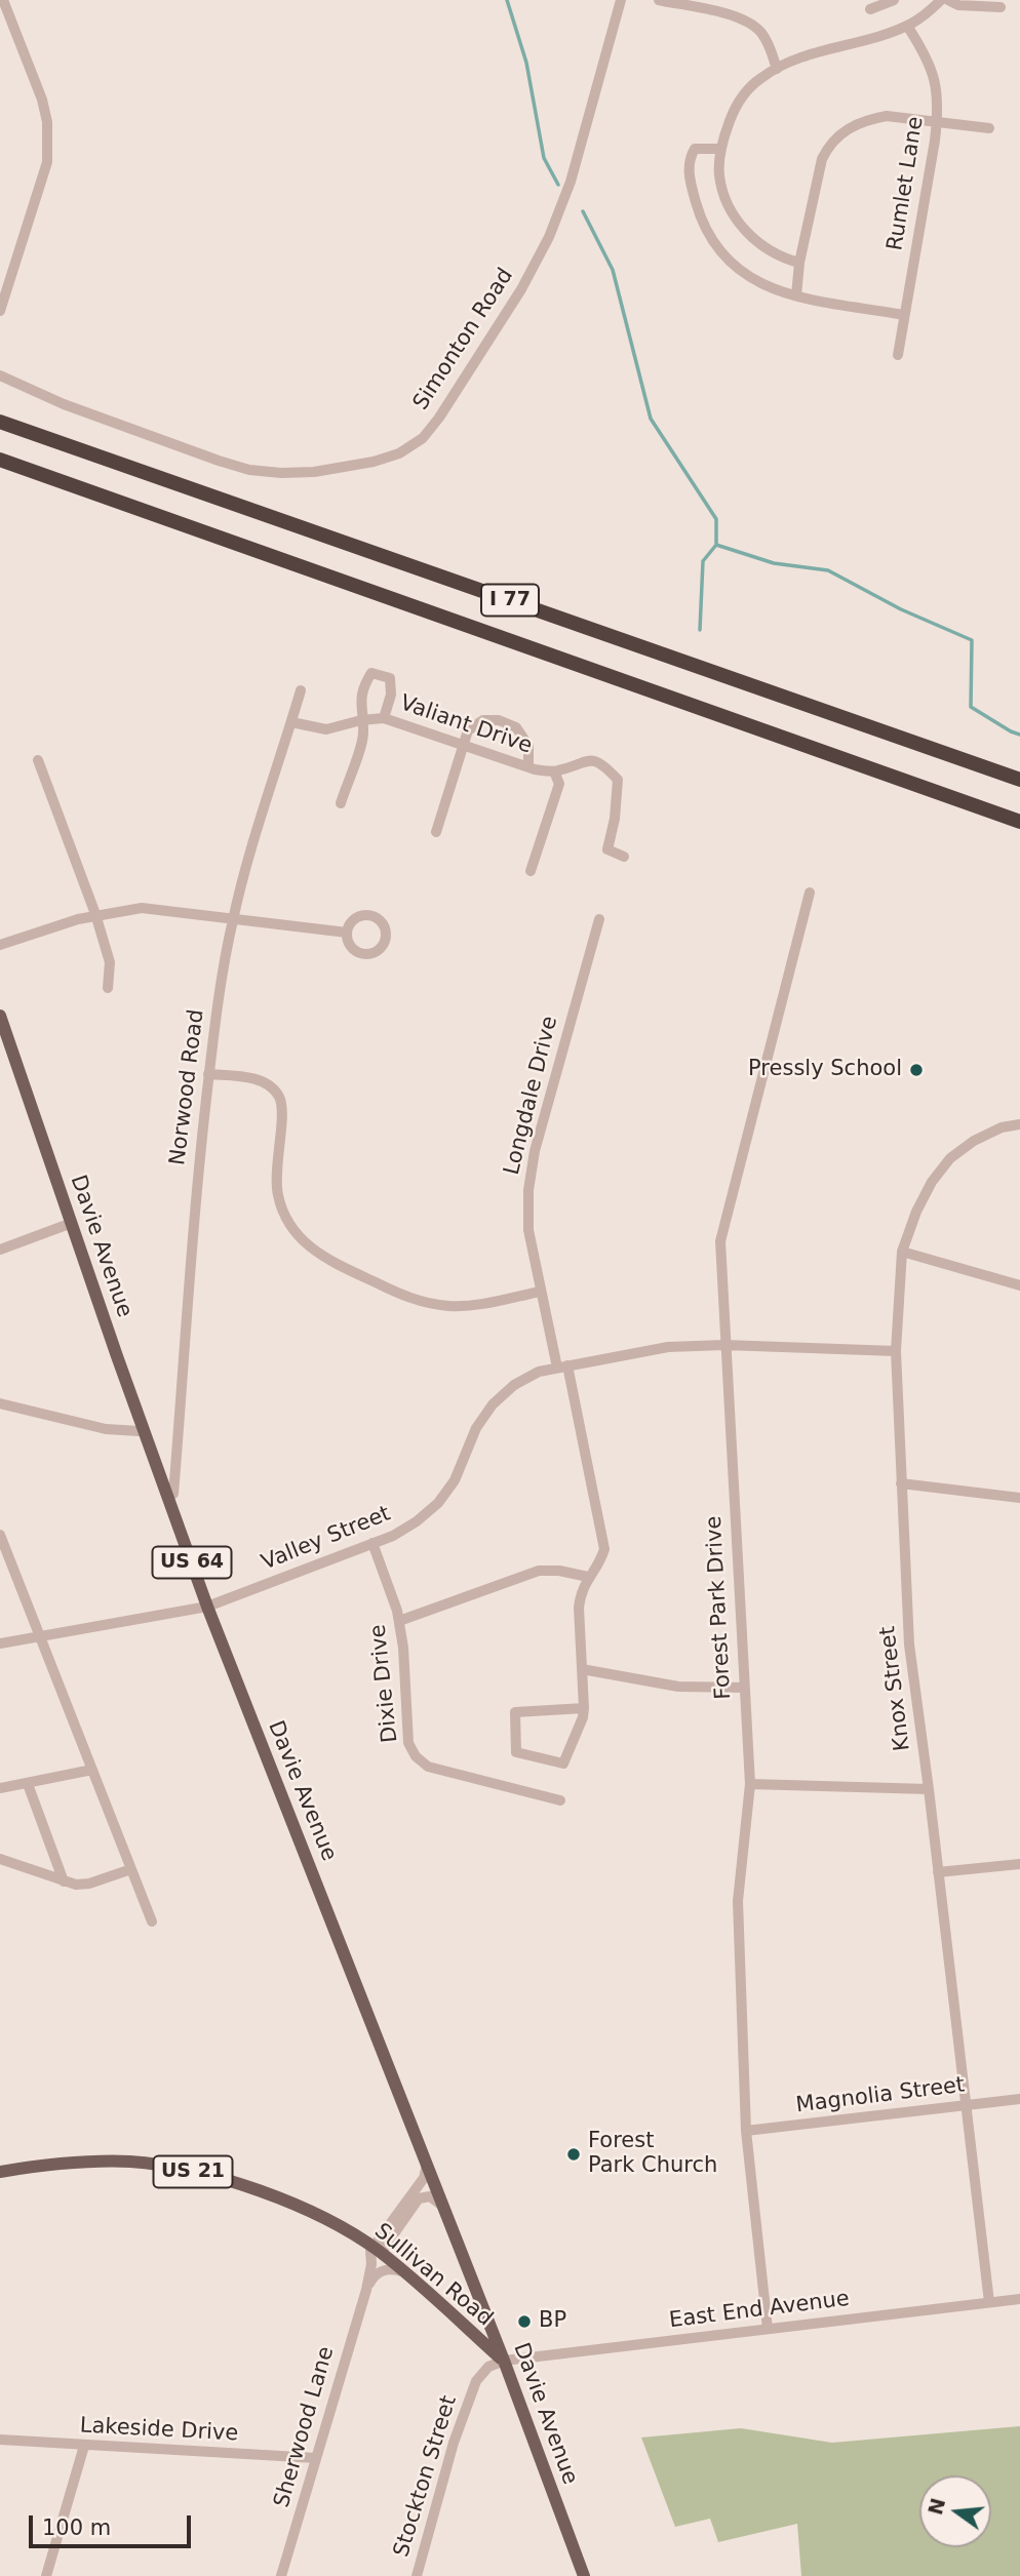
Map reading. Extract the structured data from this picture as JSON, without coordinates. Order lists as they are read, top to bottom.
{
  "streets": {
    "highway": ["I 77"],
    "main road": [
      "Davie Avenue",
      "US 64",
      "US 21",
      "Sullivan Road"
    ],
    "street": [
      "Rumlet Lane",
      "Simonton Road",
      "Valiant Drive",
      "Norwood Road",
      "Longdale Drive",
      "Valley Street",
      "Forest Park Drive",
      "Dixie Drive",
      "Knox Street",
      "Magnolia Street",
      "East End Avenue",
      "Sherwood Lane",
      "Lakeside Drive",
      "Stockton Street"
    ]
  },
  "crossings": [
    ["Valiant Drive", "Norwood Road"],
    ["Norwood Road", "Davie Avenue"],
    ["Longdale Drive", "Valley Street"],
    ["Davie Avenue", "Valley Street"],
    ["Davie Avenue", "Sullivan Road"],
    ["Davie Avenue", "East End Avenue"],
    ["Davie Avenue", "Sherwood Lane"],
    ["Davie Avenue", "Stockton Street"],
    ["Valley Street", "Forest Park Drive"],
    ["Valley Street", "Dixie Drive"],
    ["Valley Street", "Knox Street"],
    ["Forest Park Drive", "Magnolia Street"],
    ["Forest Park Drive", "East End Avenue"],
    ["Knox Street", "Magnolia Street"],
    ["Knox Street", "East End Avenue"],
    ["Sullivan Road", "East End Avenue"],
    ["Sullivan Road", "Sherwood Lane"],
    ["Sullivan Road", "Stockton Street"],
    ["East End Avenue", "Stockton Street"],
    ["Sherwood Lane", "Lakeside Drive"]
  ],
  "places": ["Pressly School", "Forest Park Church", "BP"],
  "scale_bar": "100 m",
  "north": "left"
}
